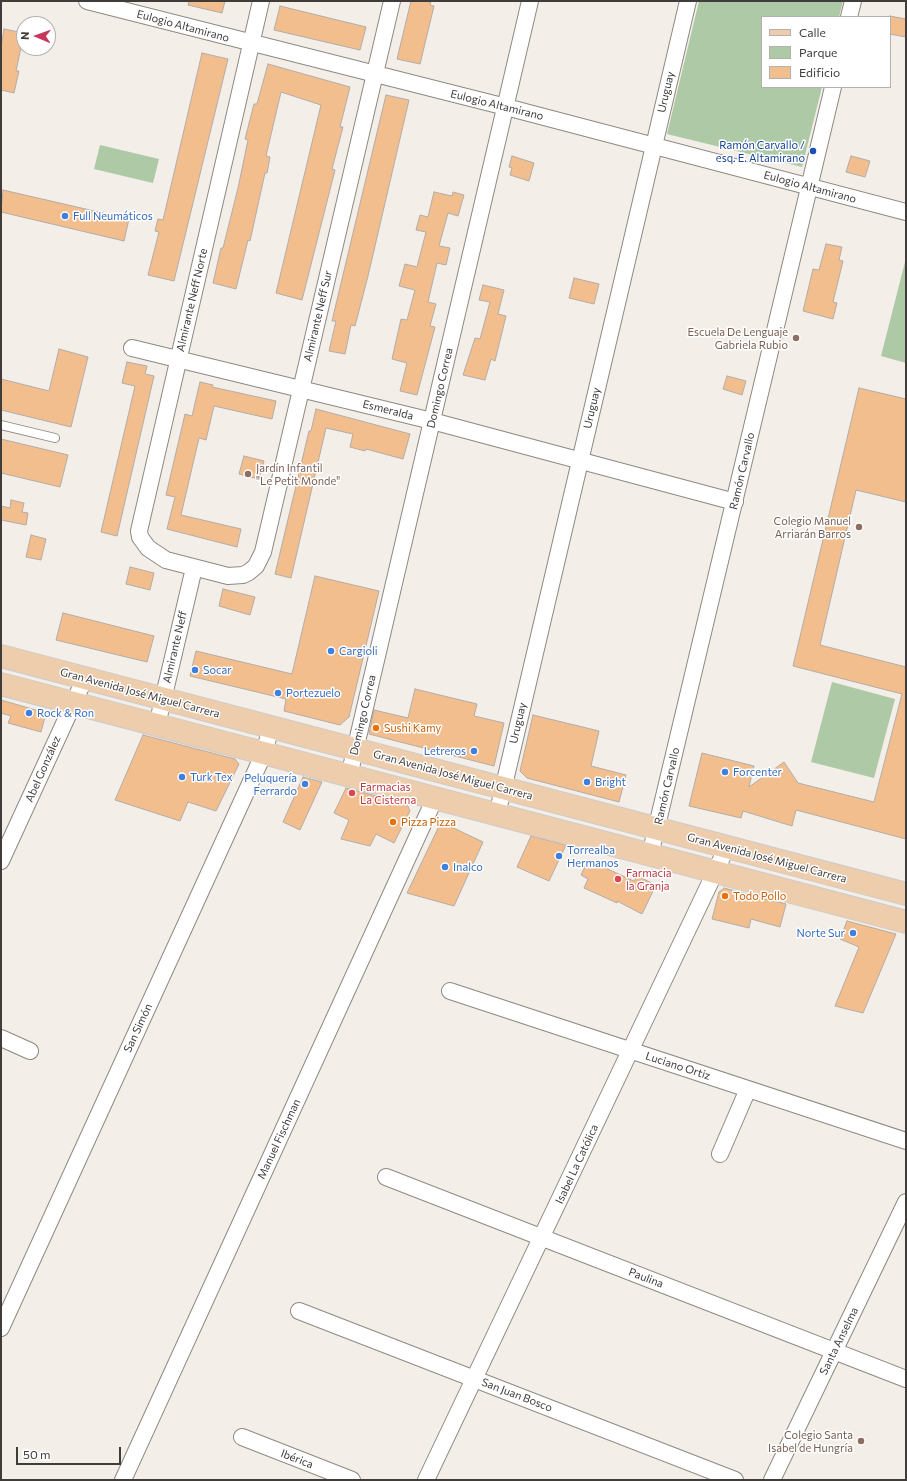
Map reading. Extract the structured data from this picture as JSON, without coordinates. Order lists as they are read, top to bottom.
{
  "streets": {
    "main road": ["Gran Avenida José Miguel Carrera"],
    "street": [
      "Eulogio Altamirano",
      "Uruguay",
      "Almirante Neff Norte",
      "Almirante Neff Sur",
      "Domingo Correa",
      "Esmeralda",
      "Ramón Carvallo",
      "Almirante Neff",
      "Abel González",
      "San Simón",
      "Luciano Ortiz",
      "Manuel Fischman",
      "Isabel La Católica",
      "Paulina",
      "Santa Anselma",
      "San Juan Bosco",
      "Ibérica"
    ]
  },
  "crossings": [
    ["Eulogio Altamirano", "Uruguay"],
    ["Eulogio Altamirano", "Almirante Neff Norte"],
    ["Eulogio Altamirano", "Almirante Neff Sur"],
    ["Eulogio Altamirano", "Domingo Correa"],
    ["Eulogio Altamirano", "Ramón Carvallo"],
    ["Uruguay", "Esmeralda"],
    ["Uruguay", "Gran Avenida José Miguel Carrera"],
    ["Almirante Neff Norte", "Almirante Neff Sur"],
    ["Almirante Neff Norte", "Esmeralda"],
    ["Almirante Neff Norte", "Almirante Neff"],
    ["Almirante Neff Sur", "Esmeralda"],
    ["Almirante Neff Sur", "Almirante Neff"],
    ["Domingo Correa", "Esmeralda"],
    ["Domingo Correa", "Gran Avenida José Miguel Carrera"],
    ["Esmeralda", "Ramón Carvallo"],
    ["Ramón Carvallo", "Gran Avenida José Miguel Carrera"],
    ["Almirante Neff", "Gran Avenida José Miguel Carrera"],
    ["Gran Avenida José Miguel Carrera", "Abel González"],
    ["Gran Avenida José Miguel Carrera", "San Simón"],
    ["Gran Avenida José Miguel Carrera", "Isabel La Católica"],
    ["Luciano Ortiz", "Isabel La Católica"],
    ["Isabel La Católica", "Paulina"],
    ["Isabel La Católica", "San Juan Bosco"],
    ["Paulina", "Santa Anselma"]
  ],
  "places": [
    "Ramón Carvallo / esq. E. Altamirano",
    "Full Neumáticos",
    "Escuela De Lenguaje Gabriela Rubio",
    "Jardín Infantil \"Le Petit Monde\"",
    "Colegio Manuel Arriarán Barros",
    "Cargioli",
    "Socar",
    "Portezuelo",
    "Rock & Ron",
    "Sushi Kamy",
    "Letreros",
    "Forcenter",
    "Turk Tex",
    "Bright",
    "Peluquería Ferrardo",
    "Farmacias La Cisterna",
    "Pizza Pizza",
    "Torrealba Hermanos",
    "Inalco",
    "Farmacia la Granja",
    "Todo Pollo",
    "Norte Sur",
    "Colegio Santa Isabel de Hungría"
  ],
  "legend": ["Calle", "Parque", "Edificio"],
  "scale_bar": "50 m",
  "north": "left"
}
